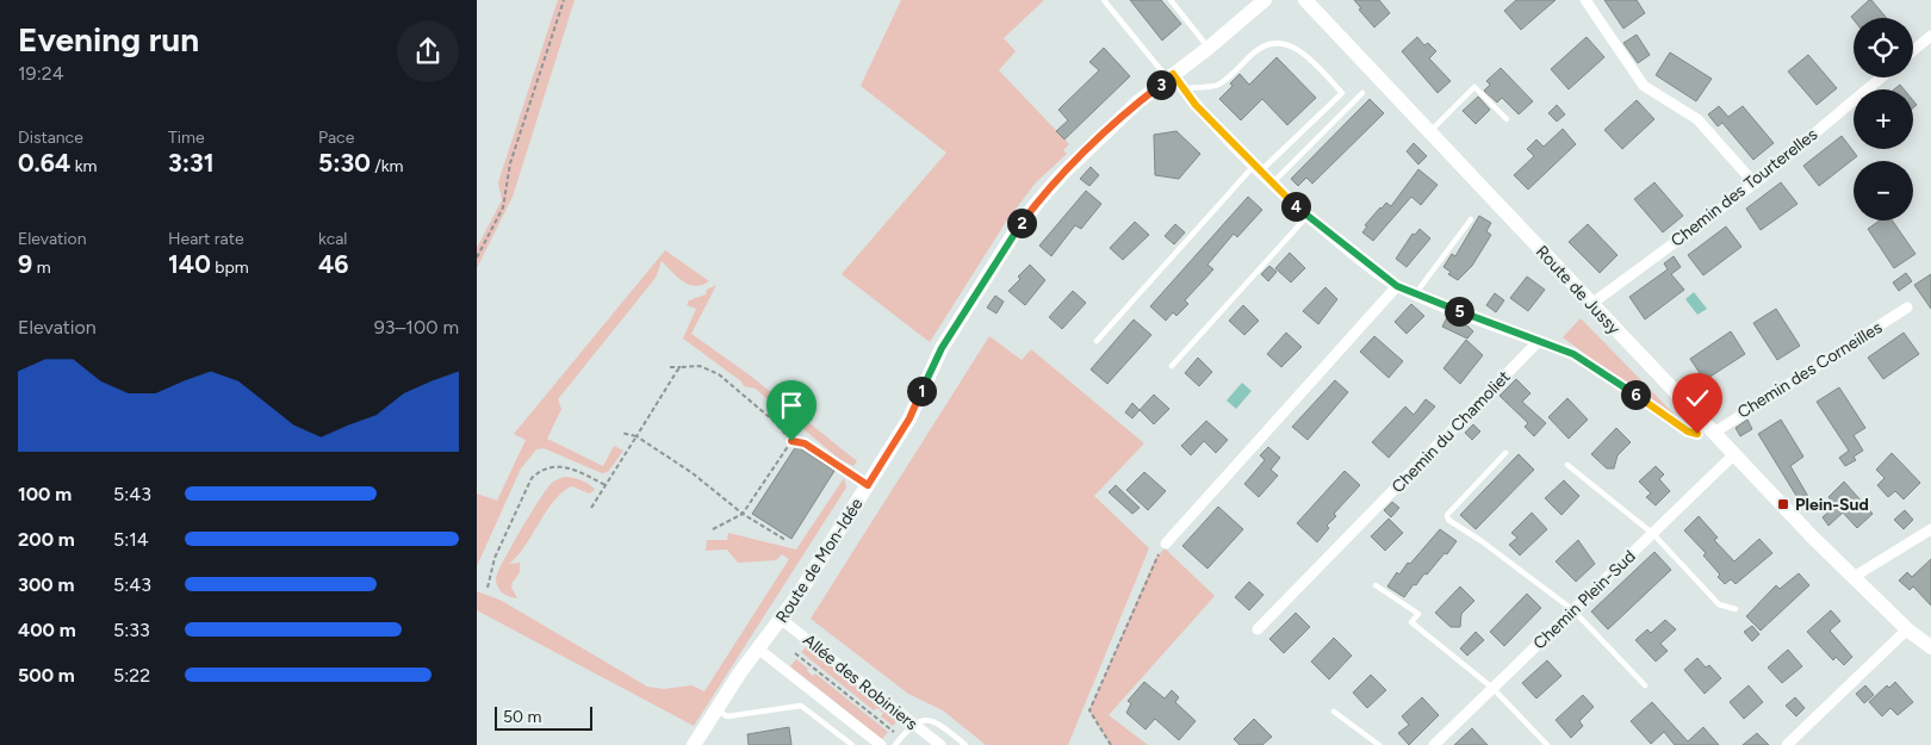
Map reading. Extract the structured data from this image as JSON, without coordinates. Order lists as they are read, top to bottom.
{
  "streets": {
    "main road": ["Route de Jussy", "Route de Mon-Idée"],
    "street": [
      "Chemin des Tourterelles",
      "Chemin des Corneilles",
      "Chemin du Chamoliet",
      "Chemin Plein-Sud",
      "Allée des Robiniers"
    ]
  },
  "crossings": [
    ["Chemin des Tourterelles", "Route de Jussy"],
    ["Route de Jussy", "Chemin des Corneilles"],
    ["Route de Jussy", "Chemin Plein-Sud"],
    ["Route de Mon-Idée", "Allée des Robiniers"]
  ],
  "places": {
    "transit": ["Plein-Sud"]
  },
  "scale_bar": "50 m",
  "page": {
    "heading": ["Evening run", "19:24"],
    "map_buttons": ["+", "−"],
    "pins": [
      "3",
      "4",
      "2",
      "5",
      "1",
      "6"
    ],
    "stats": [
      ["Distance", "0.64 km"],
      ["Time", "3:31"],
      ["Pace", "5:30 /km"],
      ["Elevation", "9 m"],
      ["Heart rate", "140 bpm"],
      ["kcal", "46"]
    ],
    "chart": ["Elevation", "93–100 m"],
    "list": [
      {
        "name": "100 m",
        "note": "5:43"
      },
      {
        "name": "200 m",
        "note": "5:14"
      },
      {
        "name": "300 m",
        "note": "5:43"
      },
      {
        "name": "400 m",
        "note": "5:33"
      },
      {
        "name": "500 m",
        "note": "5:22"
      }
    ],
    "scale": "50 m"
  }
}
